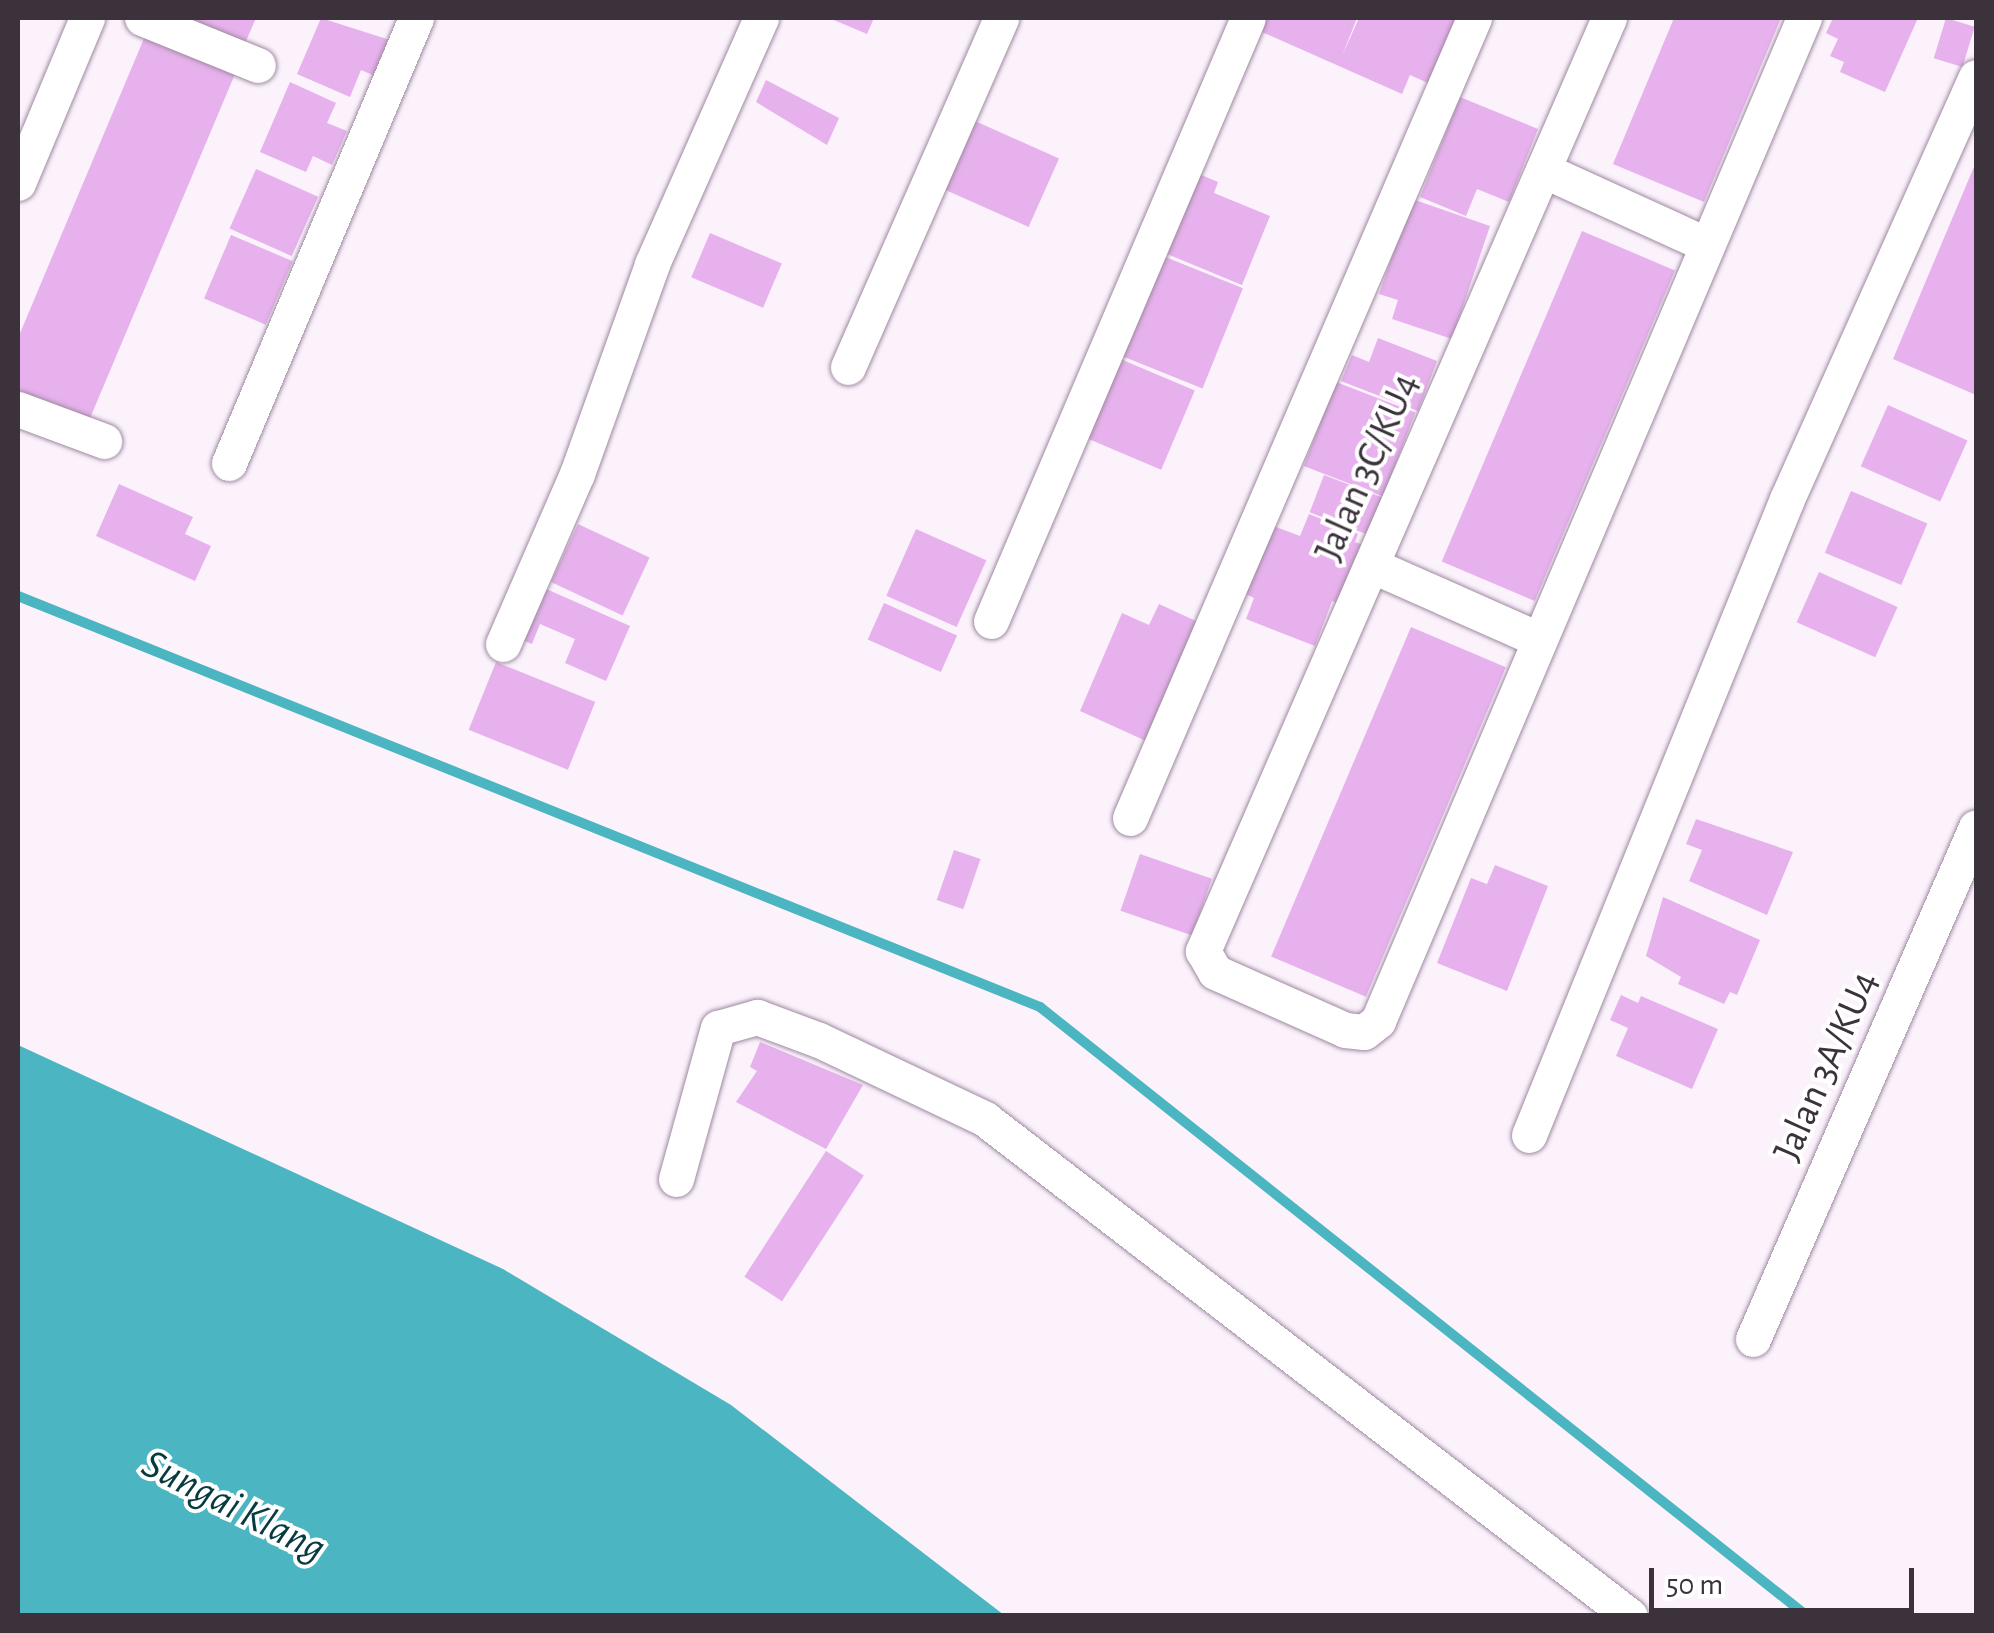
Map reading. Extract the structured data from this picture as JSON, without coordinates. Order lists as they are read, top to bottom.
{
  "streets": {
    "street": ["Jalan 3C/KU4", "Jalan 3A/KU4"]
  },
  "water": ["Sungai Klang"],
  "scale_bar": "50 m"
}
